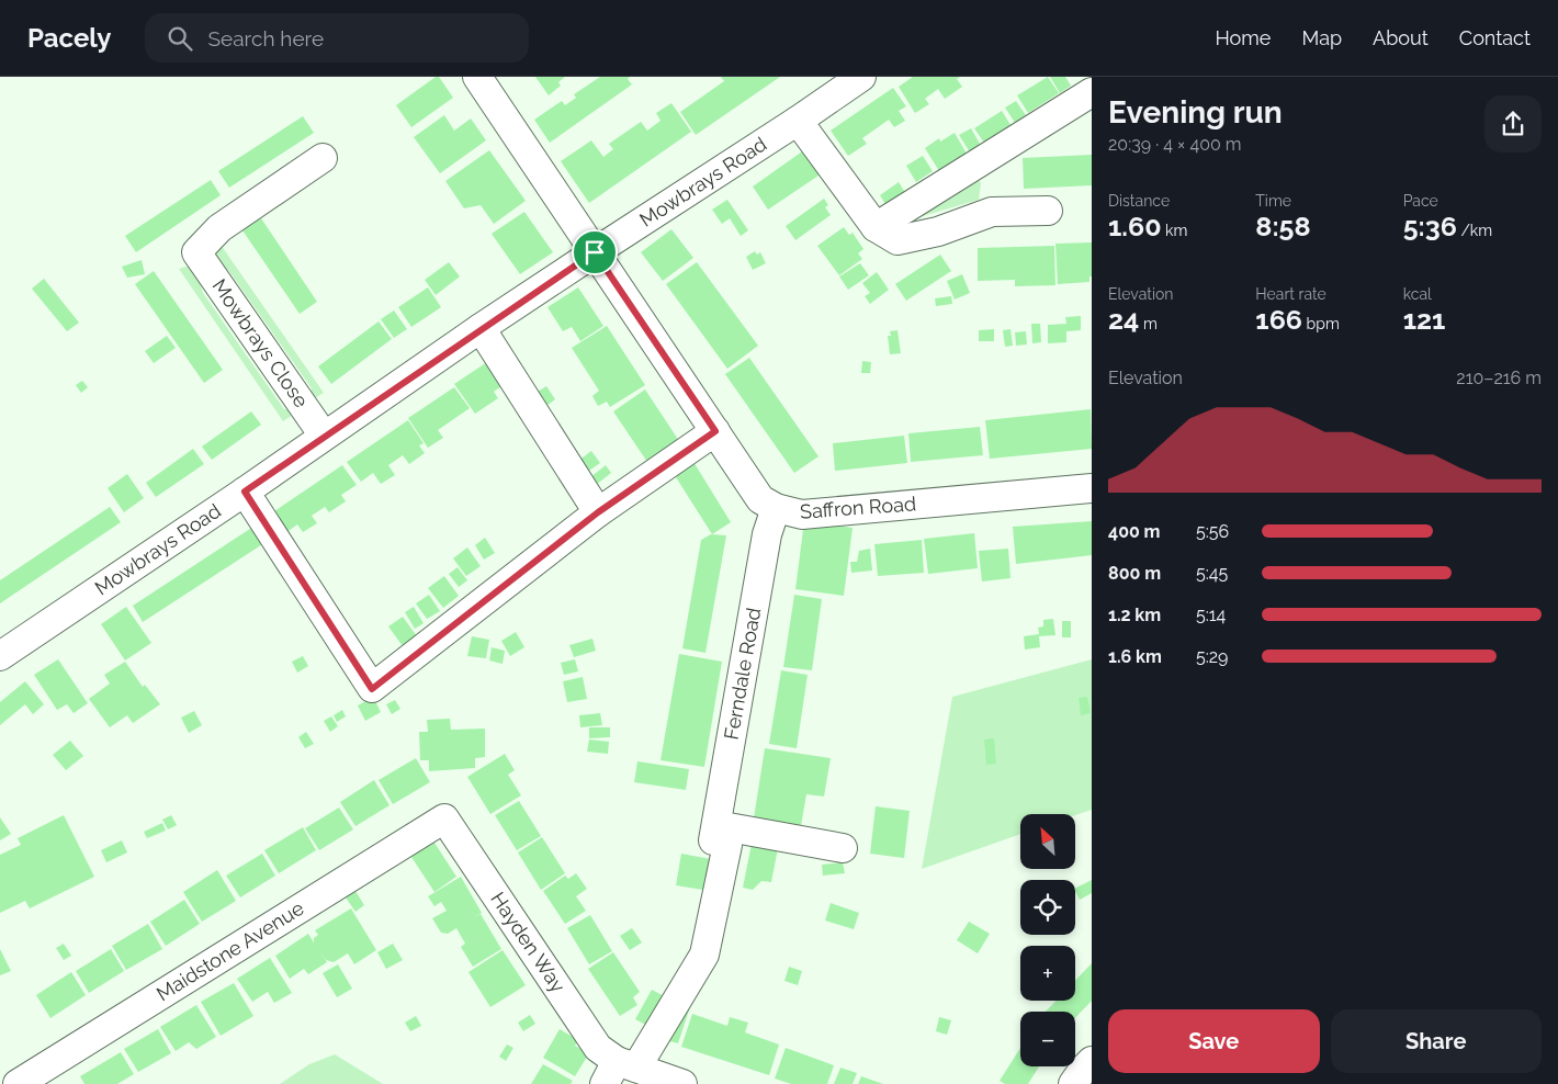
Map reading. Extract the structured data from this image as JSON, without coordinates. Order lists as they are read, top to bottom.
{
  "streets": {
    "street": [
      "Mowbrays Road",
      "Mowbrays Close",
      "Saffron Road",
      "Ferndale Road",
      "Hayden Way",
      "Maidstone Avenue"
    ]
  },
  "crossings": [
    ["Mowbrays Road", "Mowbrays Close"],
    ["Mowbrays Road", "Saffron Road"],
    ["Saffron Road", "Ferndale Road"],
    ["Hayden Way", "Maidstone Avenue"]
  ],
  "north": "top left",
  "page": {
    "header": "Pacely",
    "search": "Search here",
    "nav": [
      "Home",
      "Map",
      "About",
      "Contact"
    ],
    "heading": ["Evening run", "20:39 · 4 × 400 m"],
    "stats": [
      ["Distance", "1.60 km"],
      ["Time", "8:58"],
      ["Pace", "5:36 /km"],
      ["Elevation", "24 m"],
      ["Heart rate", "166 bpm"],
      ["kcal", "121"]
    ],
    "chart": ["Elevation", "210–216 m"],
    "list": [
      {
        "name": "400 m",
        "note": "5:56"
      },
      {
        "name": "800 m",
        "note": "5:45"
      },
      {
        "name": "1.2 km",
        "note": "5:14"
      },
      {
        "name": "1.6 km",
        "note": "5:29"
      }
    ],
    "map_buttons": ["+", "−"],
    "buttons": ["Save", "Share"]
  }
}
